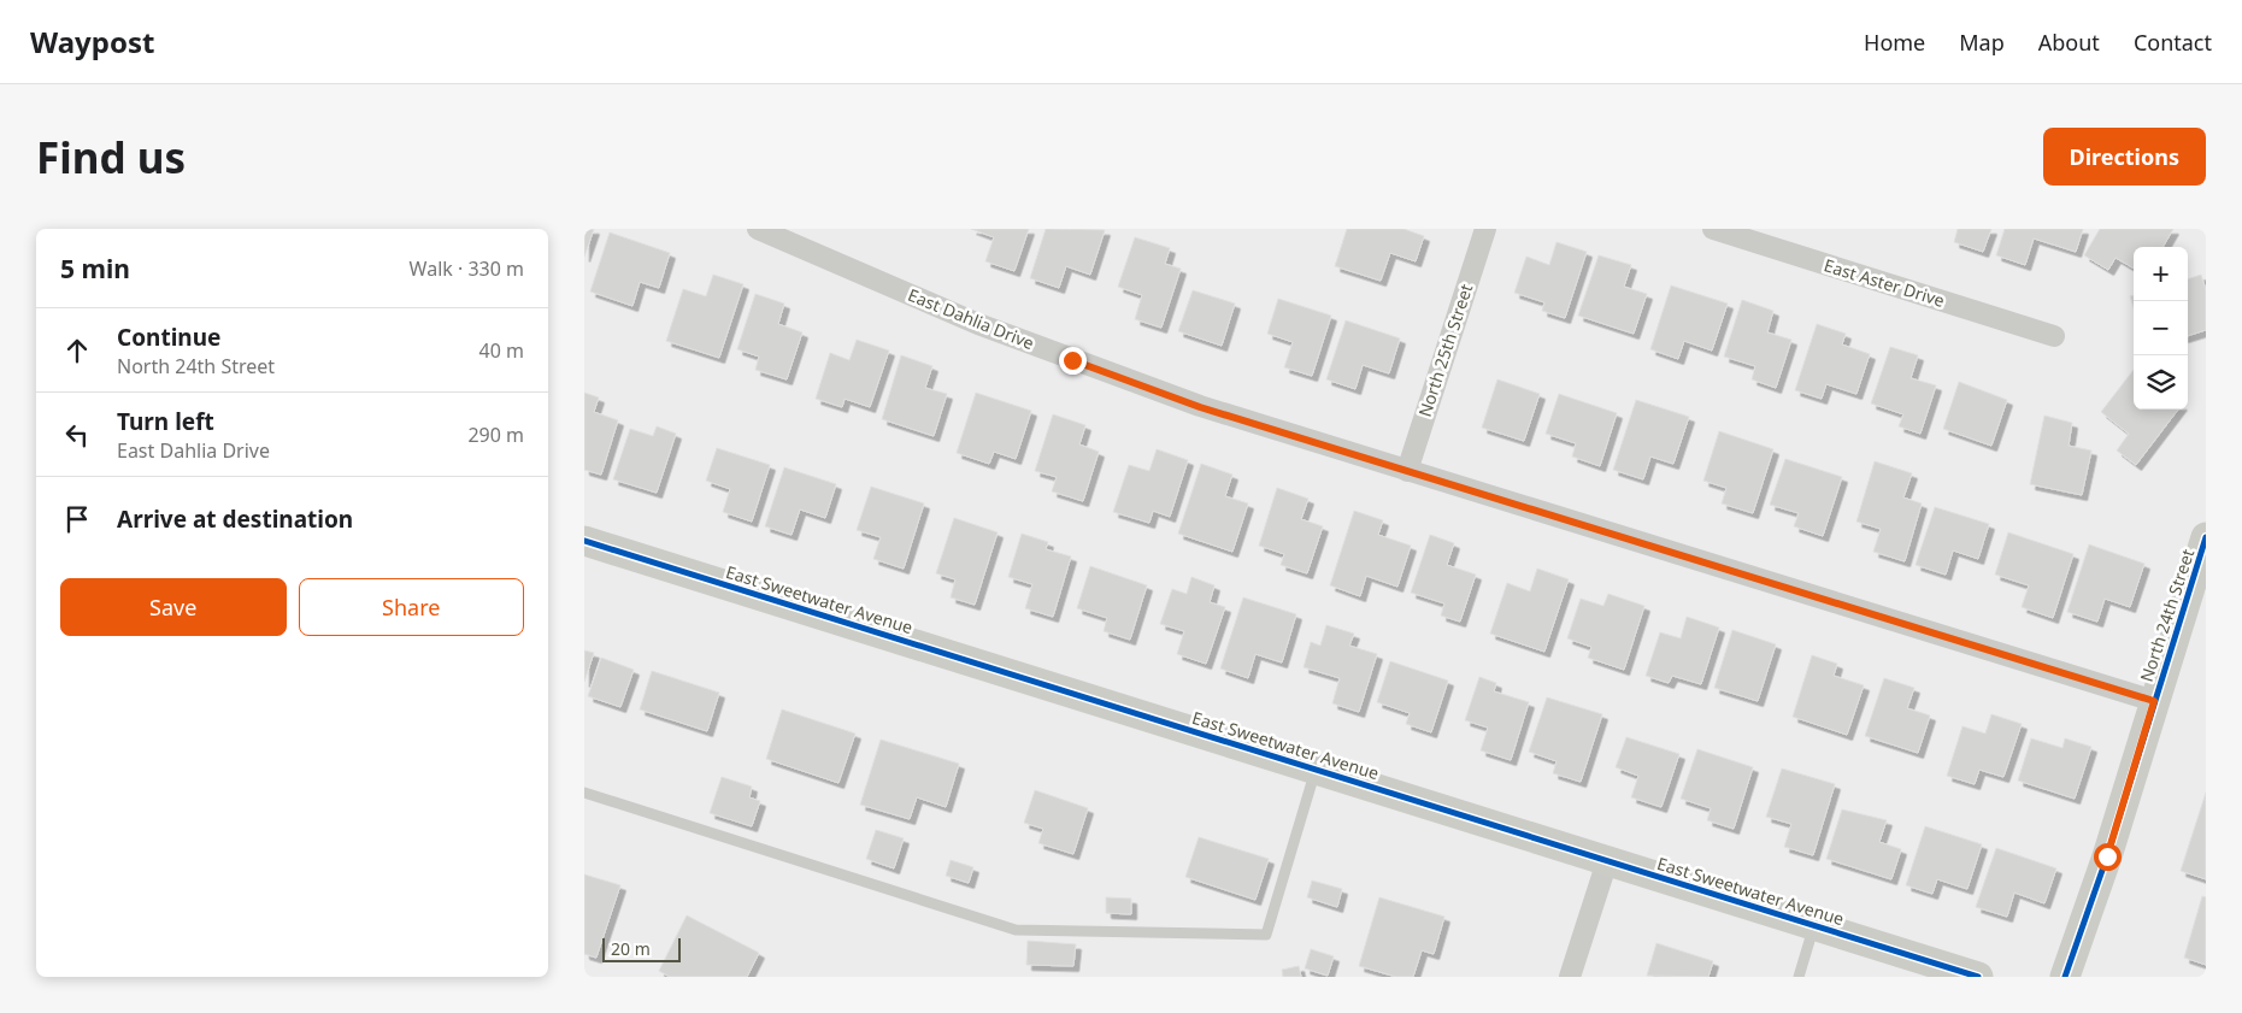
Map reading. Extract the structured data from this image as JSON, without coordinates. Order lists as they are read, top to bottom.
{
  "streets": {
    "street": [
      "East Aster Drive",
      "East Dahlia Drive",
      "North 25th Street",
      "East Sweetwater Avenue",
      "North 24th Street"
    ]
  },
  "crossings": [
    ["East Dahlia Drive", "North 25th Street"],
    ["East Dahlia Drive", "North 24th Street"]
  ],
  "scale_bar": "20 m",
  "page": {
    "header": "Waypost",
    "nav": [
      "Home",
      "Map",
      "About",
      "Contact"
    ],
    "buttons": [
      "Directions",
      ["Save", "Share"]
    ],
    "title": "Find us",
    "heading": ["5 min", "Walk · 330 m"],
    "map_buttons": ["+", "−"],
    "list": [
      ["Continue", "North 24th Street", "40 m"],
      ["Turn left", "East Dahlia Drive", "290 m"],
      "Arrive at destination"
    ],
    "scale": "20 m"
  }
}
